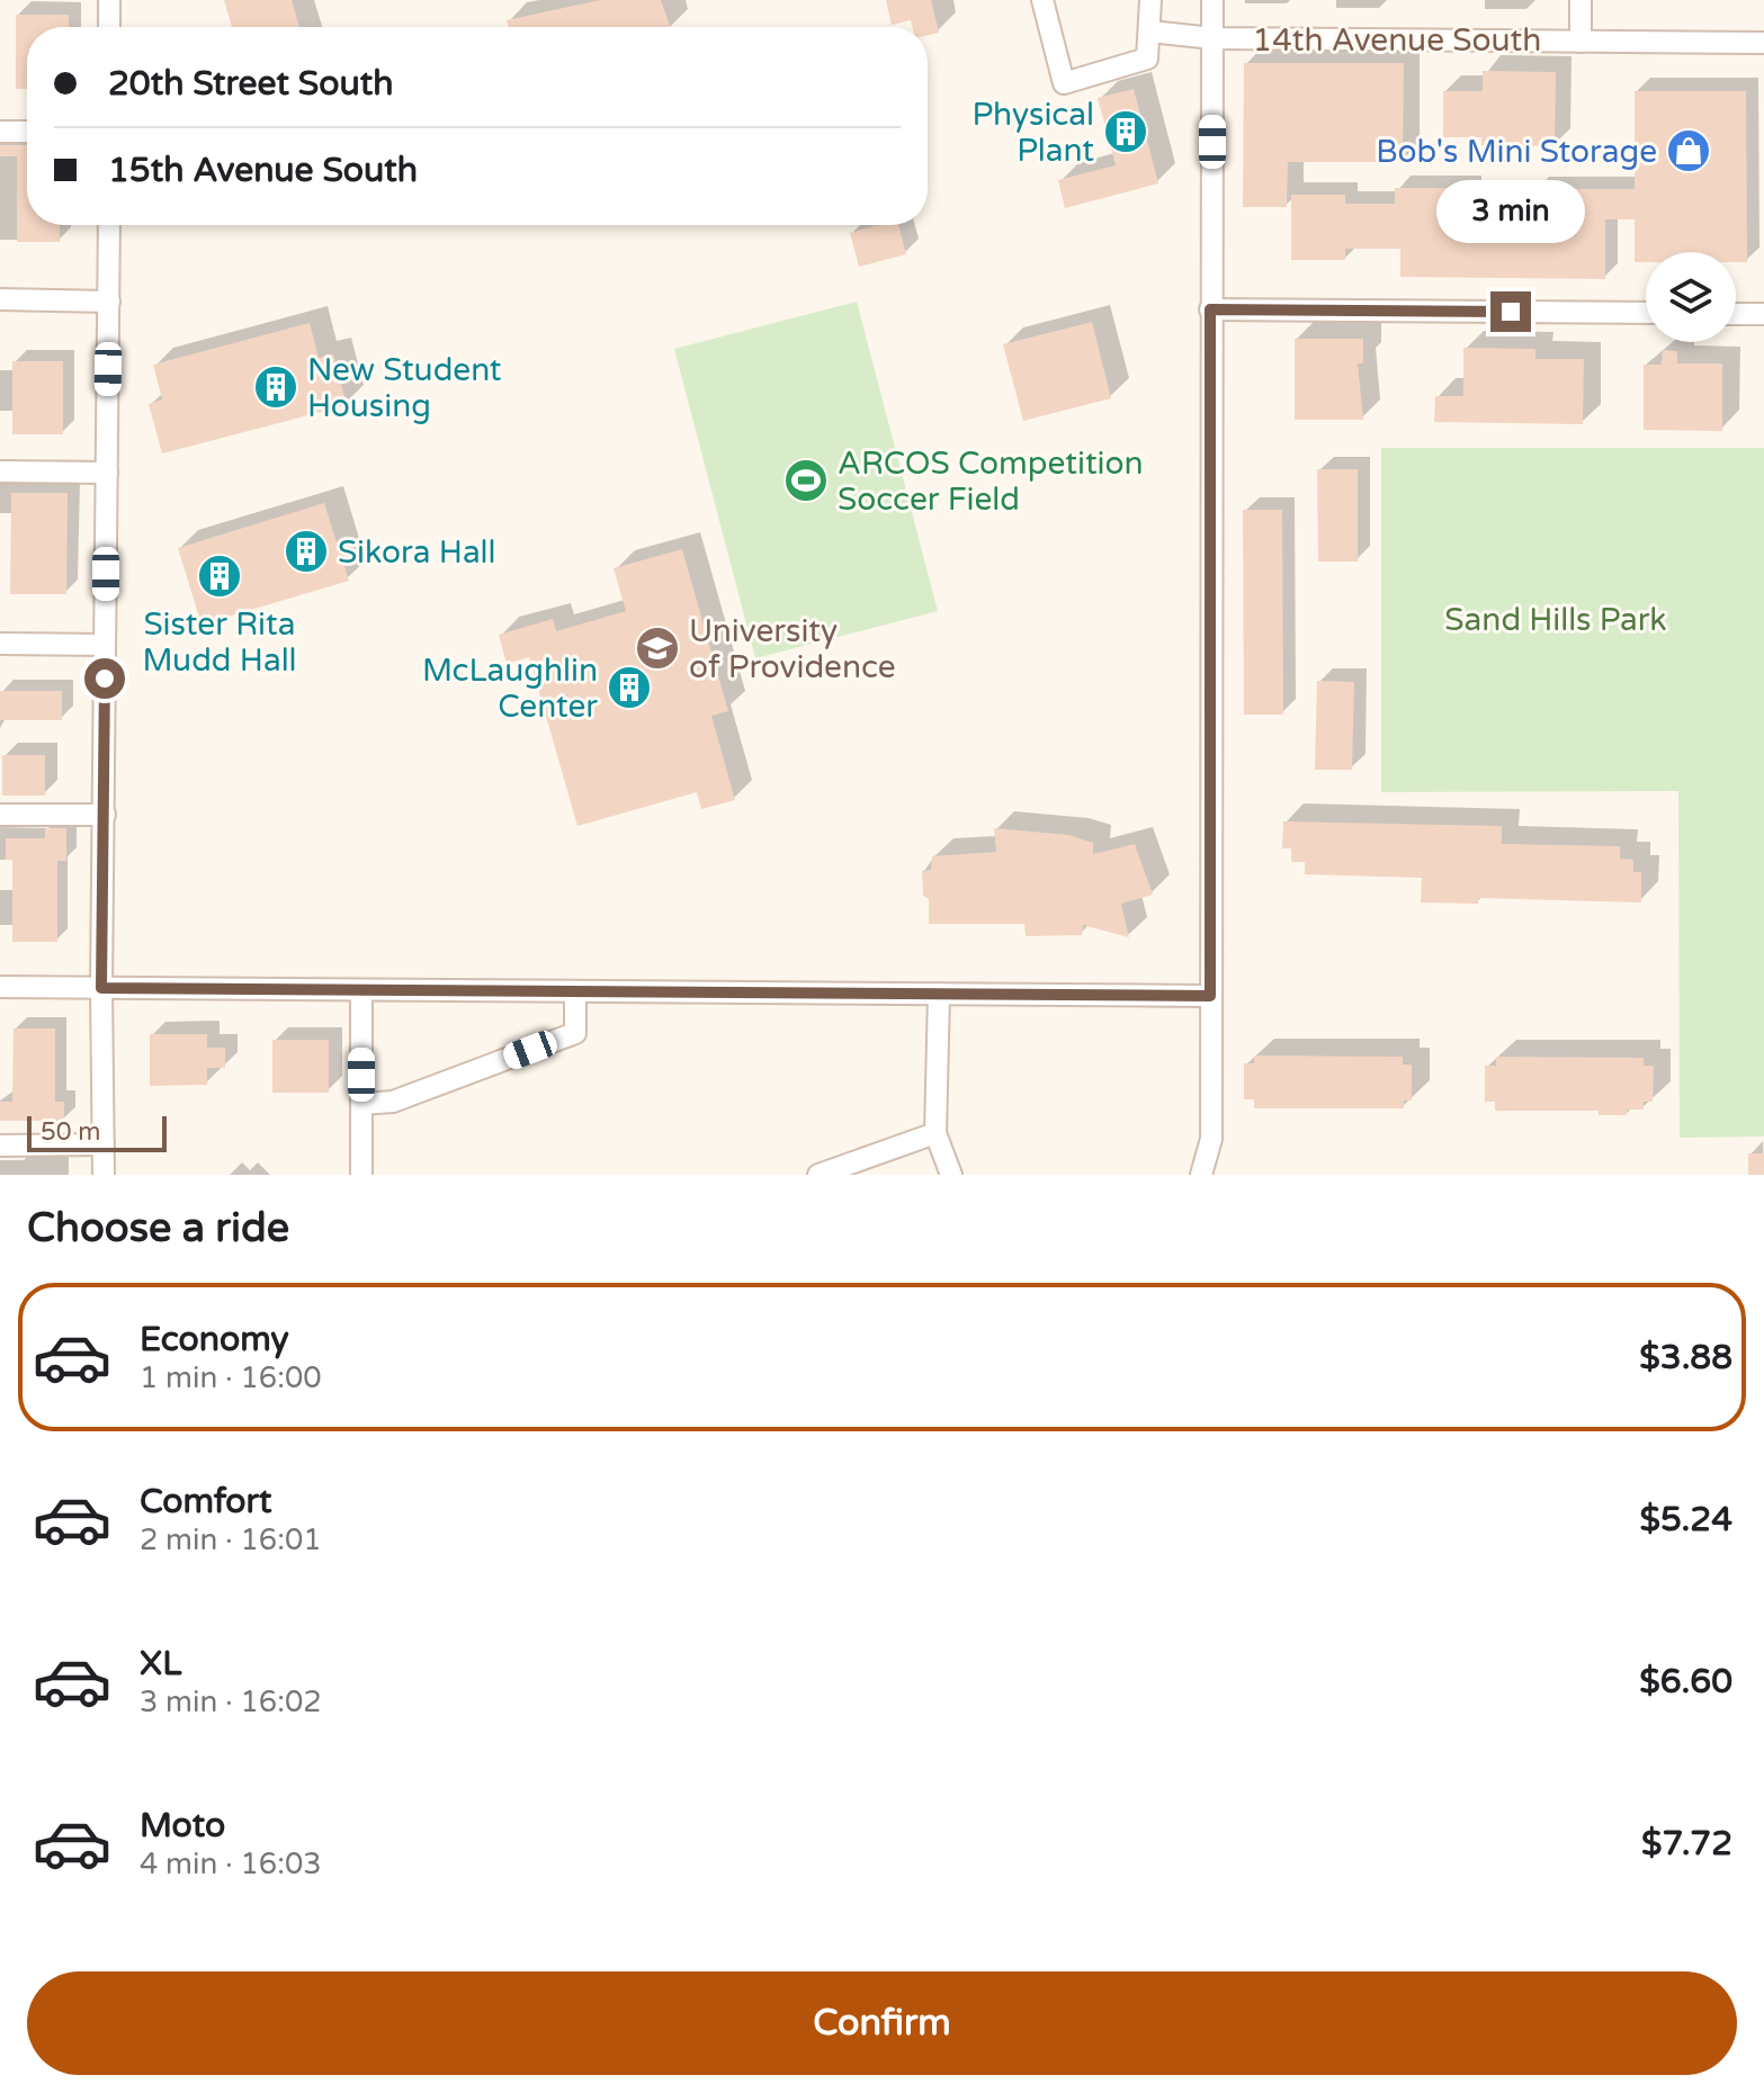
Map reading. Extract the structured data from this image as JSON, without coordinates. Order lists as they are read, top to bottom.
{
  "streets": {
    "street": ["14th Avenue South"]
  },
  "parks": ["Sand Hills Park"],
  "places": {
    "building": [
      "Physical Plant",
      "New Student Housing",
      "Sikora Hall",
      "Sister Rita Mudd Hall",
      "McLaughlin Center"
    ],
    "shop": ["Bob's Mini Storage"],
    "sports": ["ARCOS Competition Soccer Field"],
    "school or university": ["University of Providence"]
  },
  "scale_bar": "50 m",
  "page": {
    "banner": ["20th Street South", "15th Avenue South"],
    "bubble": "3 min",
    "scale": "50 m",
    "heading": "Choose a ride",
    "list": [
      {
        "name": "Economy",
        "note": "1 min · 16:00",
        "value": "$3.88"
      },
      {
        "name": "Comfort",
        "note": "2 min · 16:01",
        "value": "$5.24"
      },
      {
        "name": "XL",
        "note": "3 min · 16:02",
        "value": "$6.60"
      },
      {
        "name": "Moto",
        "note": "4 min · 16:03",
        "value": "$7.72"
      }
    ],
    "buttons": "Confirm"
  }
}
